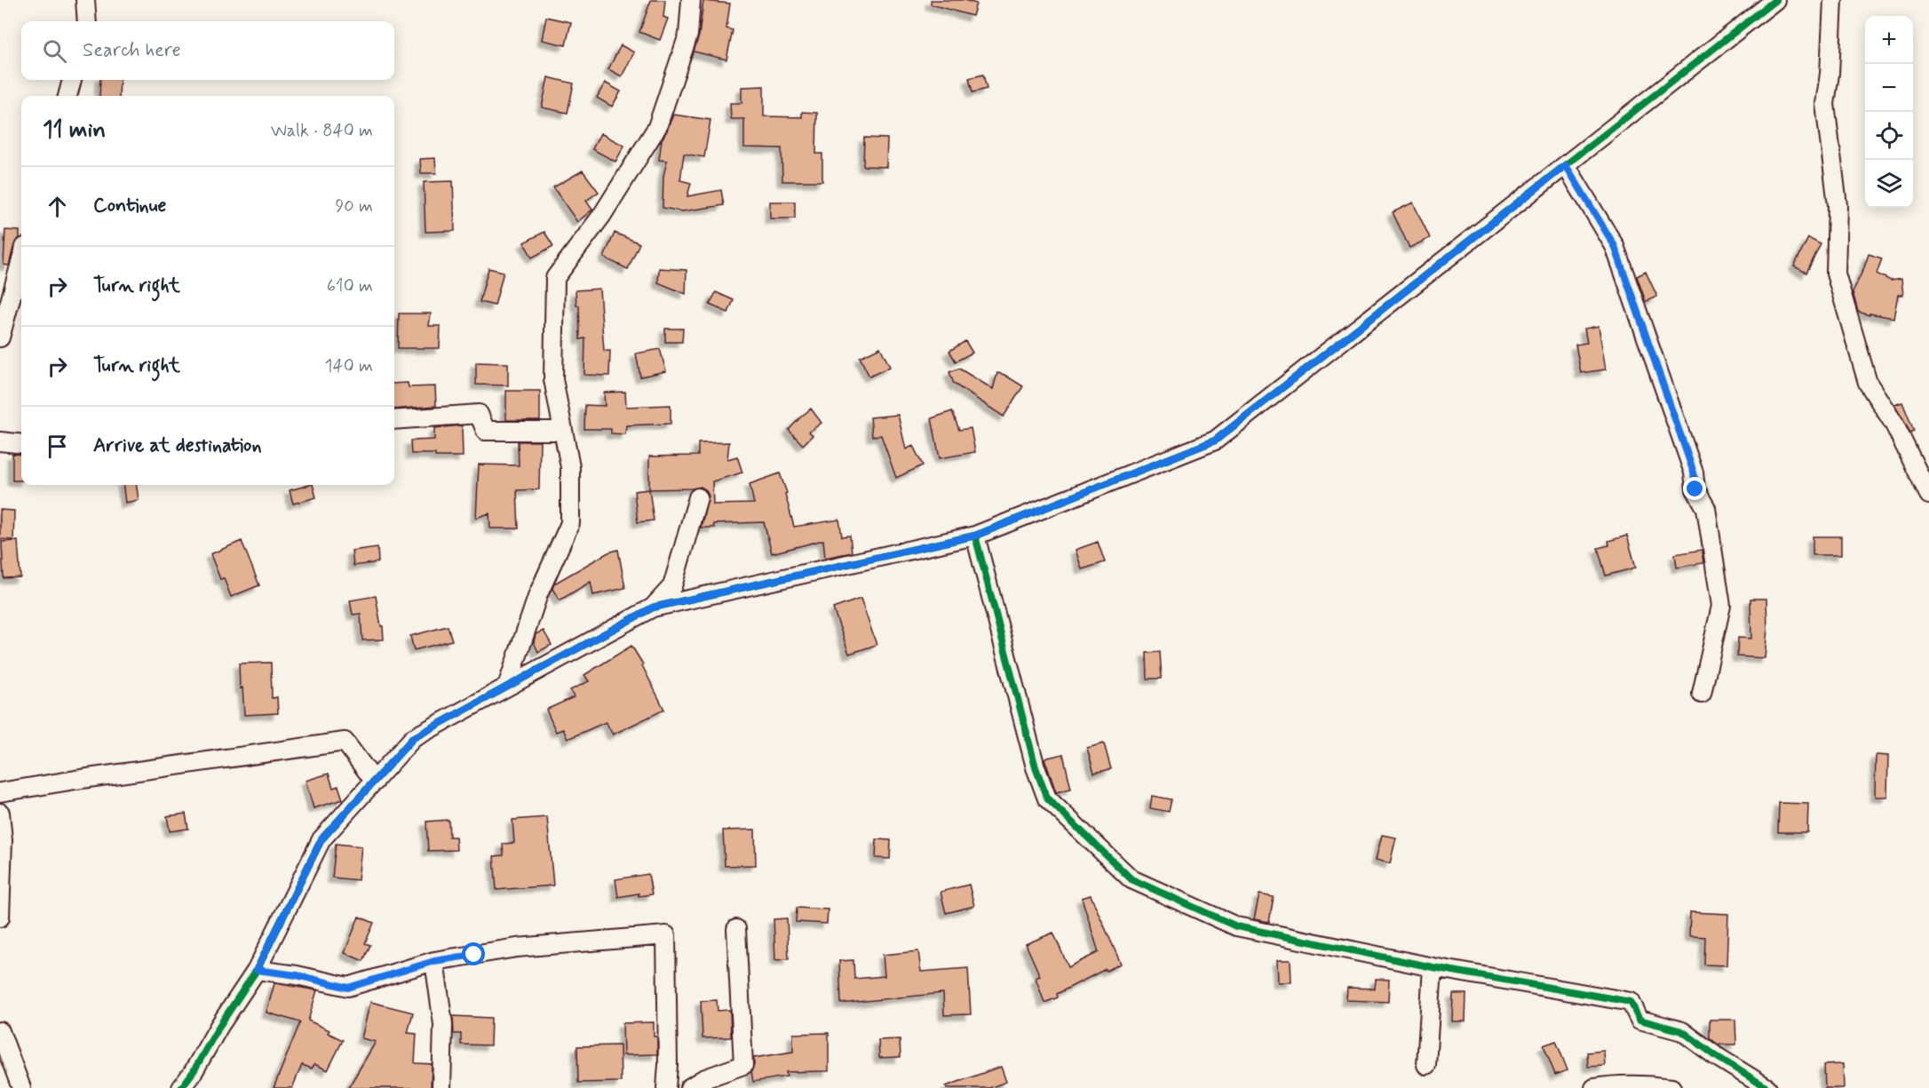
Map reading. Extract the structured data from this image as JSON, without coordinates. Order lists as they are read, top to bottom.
{
  "page": {
    "map_buttons": ["+", "−"],
    "search": "Search here",
    "heading": ["11 min", "Walk · 840 m"],
    "list": [
      ["Continue", "90 m"],
      ["Turn right", "610 m"],
      ["Turn right", "140 m"],
      "Arrive at destination"
    ]
  }
}
